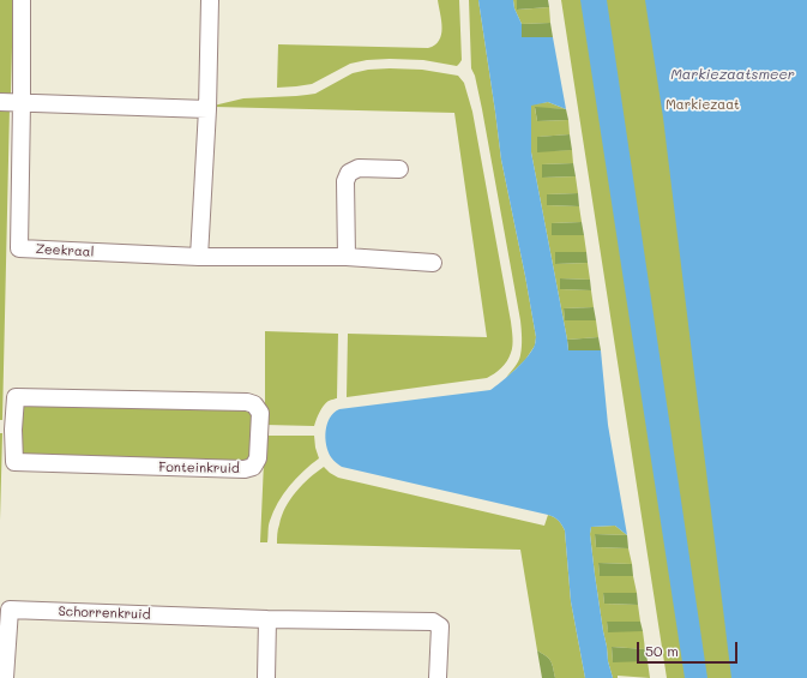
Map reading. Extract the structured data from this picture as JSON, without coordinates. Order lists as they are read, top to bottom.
{
  "streets": {
    "street": ["Zeekraal", "Fonteinkruid", "Schorrenkruid"]
  },
  "water": ["Markiezaatsmeer"],
  "parks": ["Markiezaat"],
  "scale_bar": "50 m"
}
